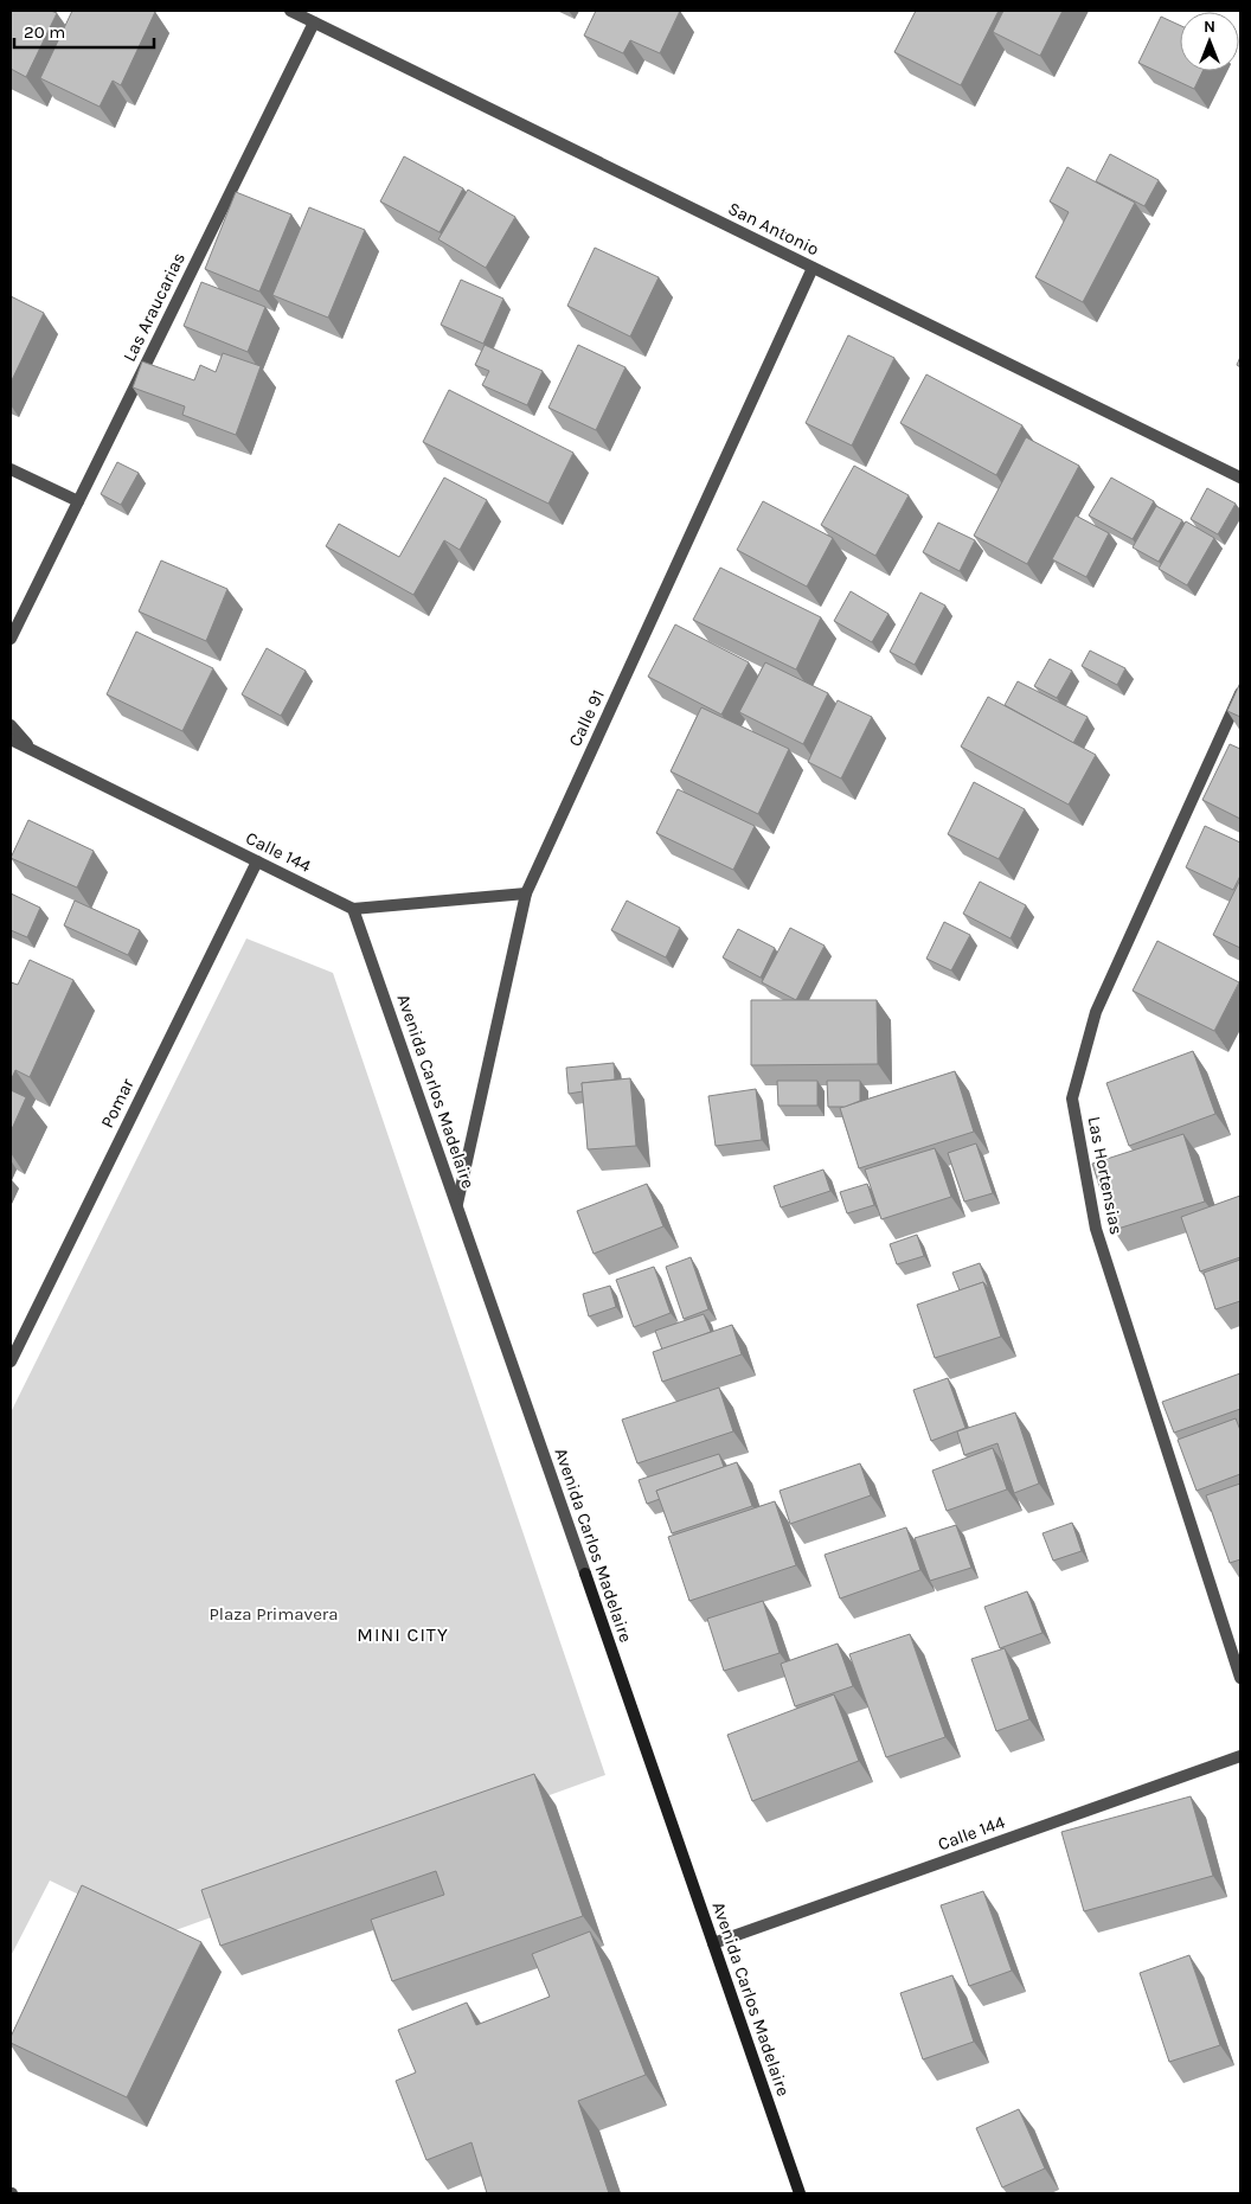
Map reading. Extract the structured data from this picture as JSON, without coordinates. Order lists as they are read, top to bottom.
{
  "streets": {
    "main road": ["Avenida Carlos Madelaire"],
    "street": [
      "San Antonio",
      "Las Araucarias",
      "Calle 91",
      "Calle 144",
      "Pomar",
      "Las Hortensias"
    ]
  },
  "crossings": [
    ["San Antonio", "Las Araucarias"],
    ["San Antonio", "Calle 91"],
    ["Calle 91", "Avenida Carlos Madelaire"],
    ["Calle 144", "Avenida Carlos Madelaire"],
    ["Calle 144", "Pomar"]
  ],
  "districts": ["MINI CITY"],
  "parks": ["Plaza Primavera"],
  "scale_bar": "20 m",
  "north": "top"
}
